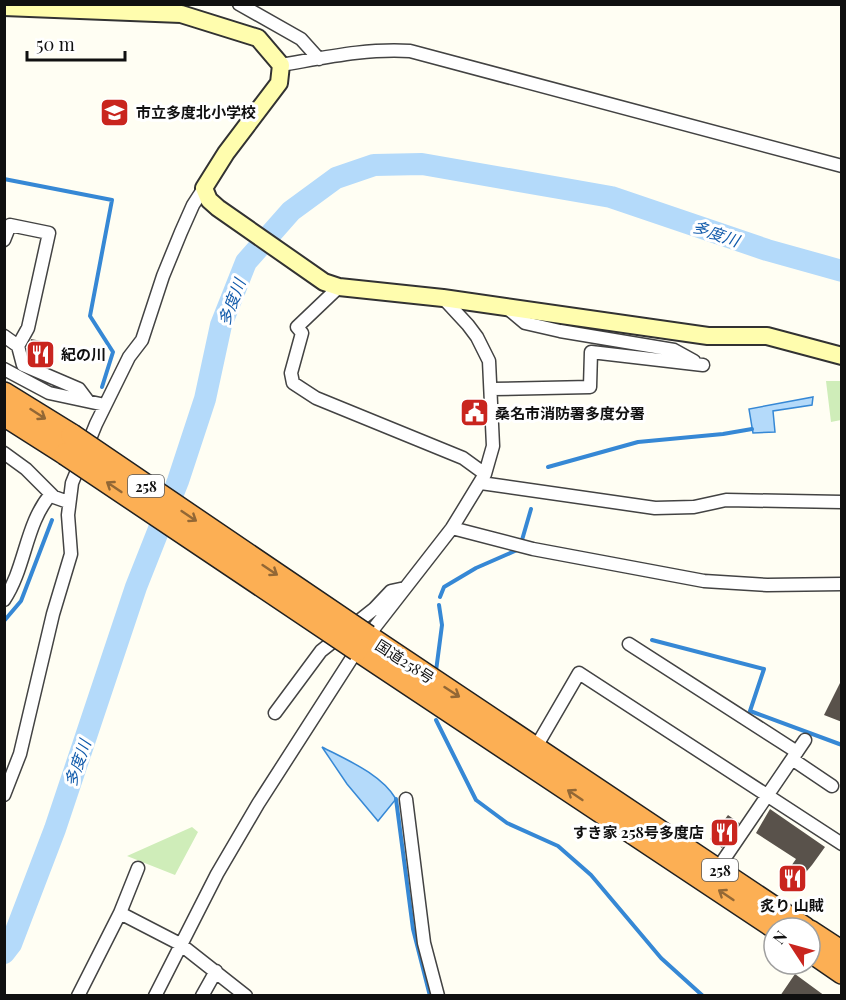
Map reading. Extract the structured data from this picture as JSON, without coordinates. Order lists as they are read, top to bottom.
{
  "streets": {
    "highway": ["258", "国道258号"]
  },
  "water": ["多度川"],
  "places": {
    "school or university": ["市立多度北小学校"],
    "restaurant": ["紀の川", "すき家 258号多度店", "炙り 山賊"],
    "public building": ["桑名市消防署多度分署"]
  },
  "scale_bar": "50 m",
  "north": "top left"
}
